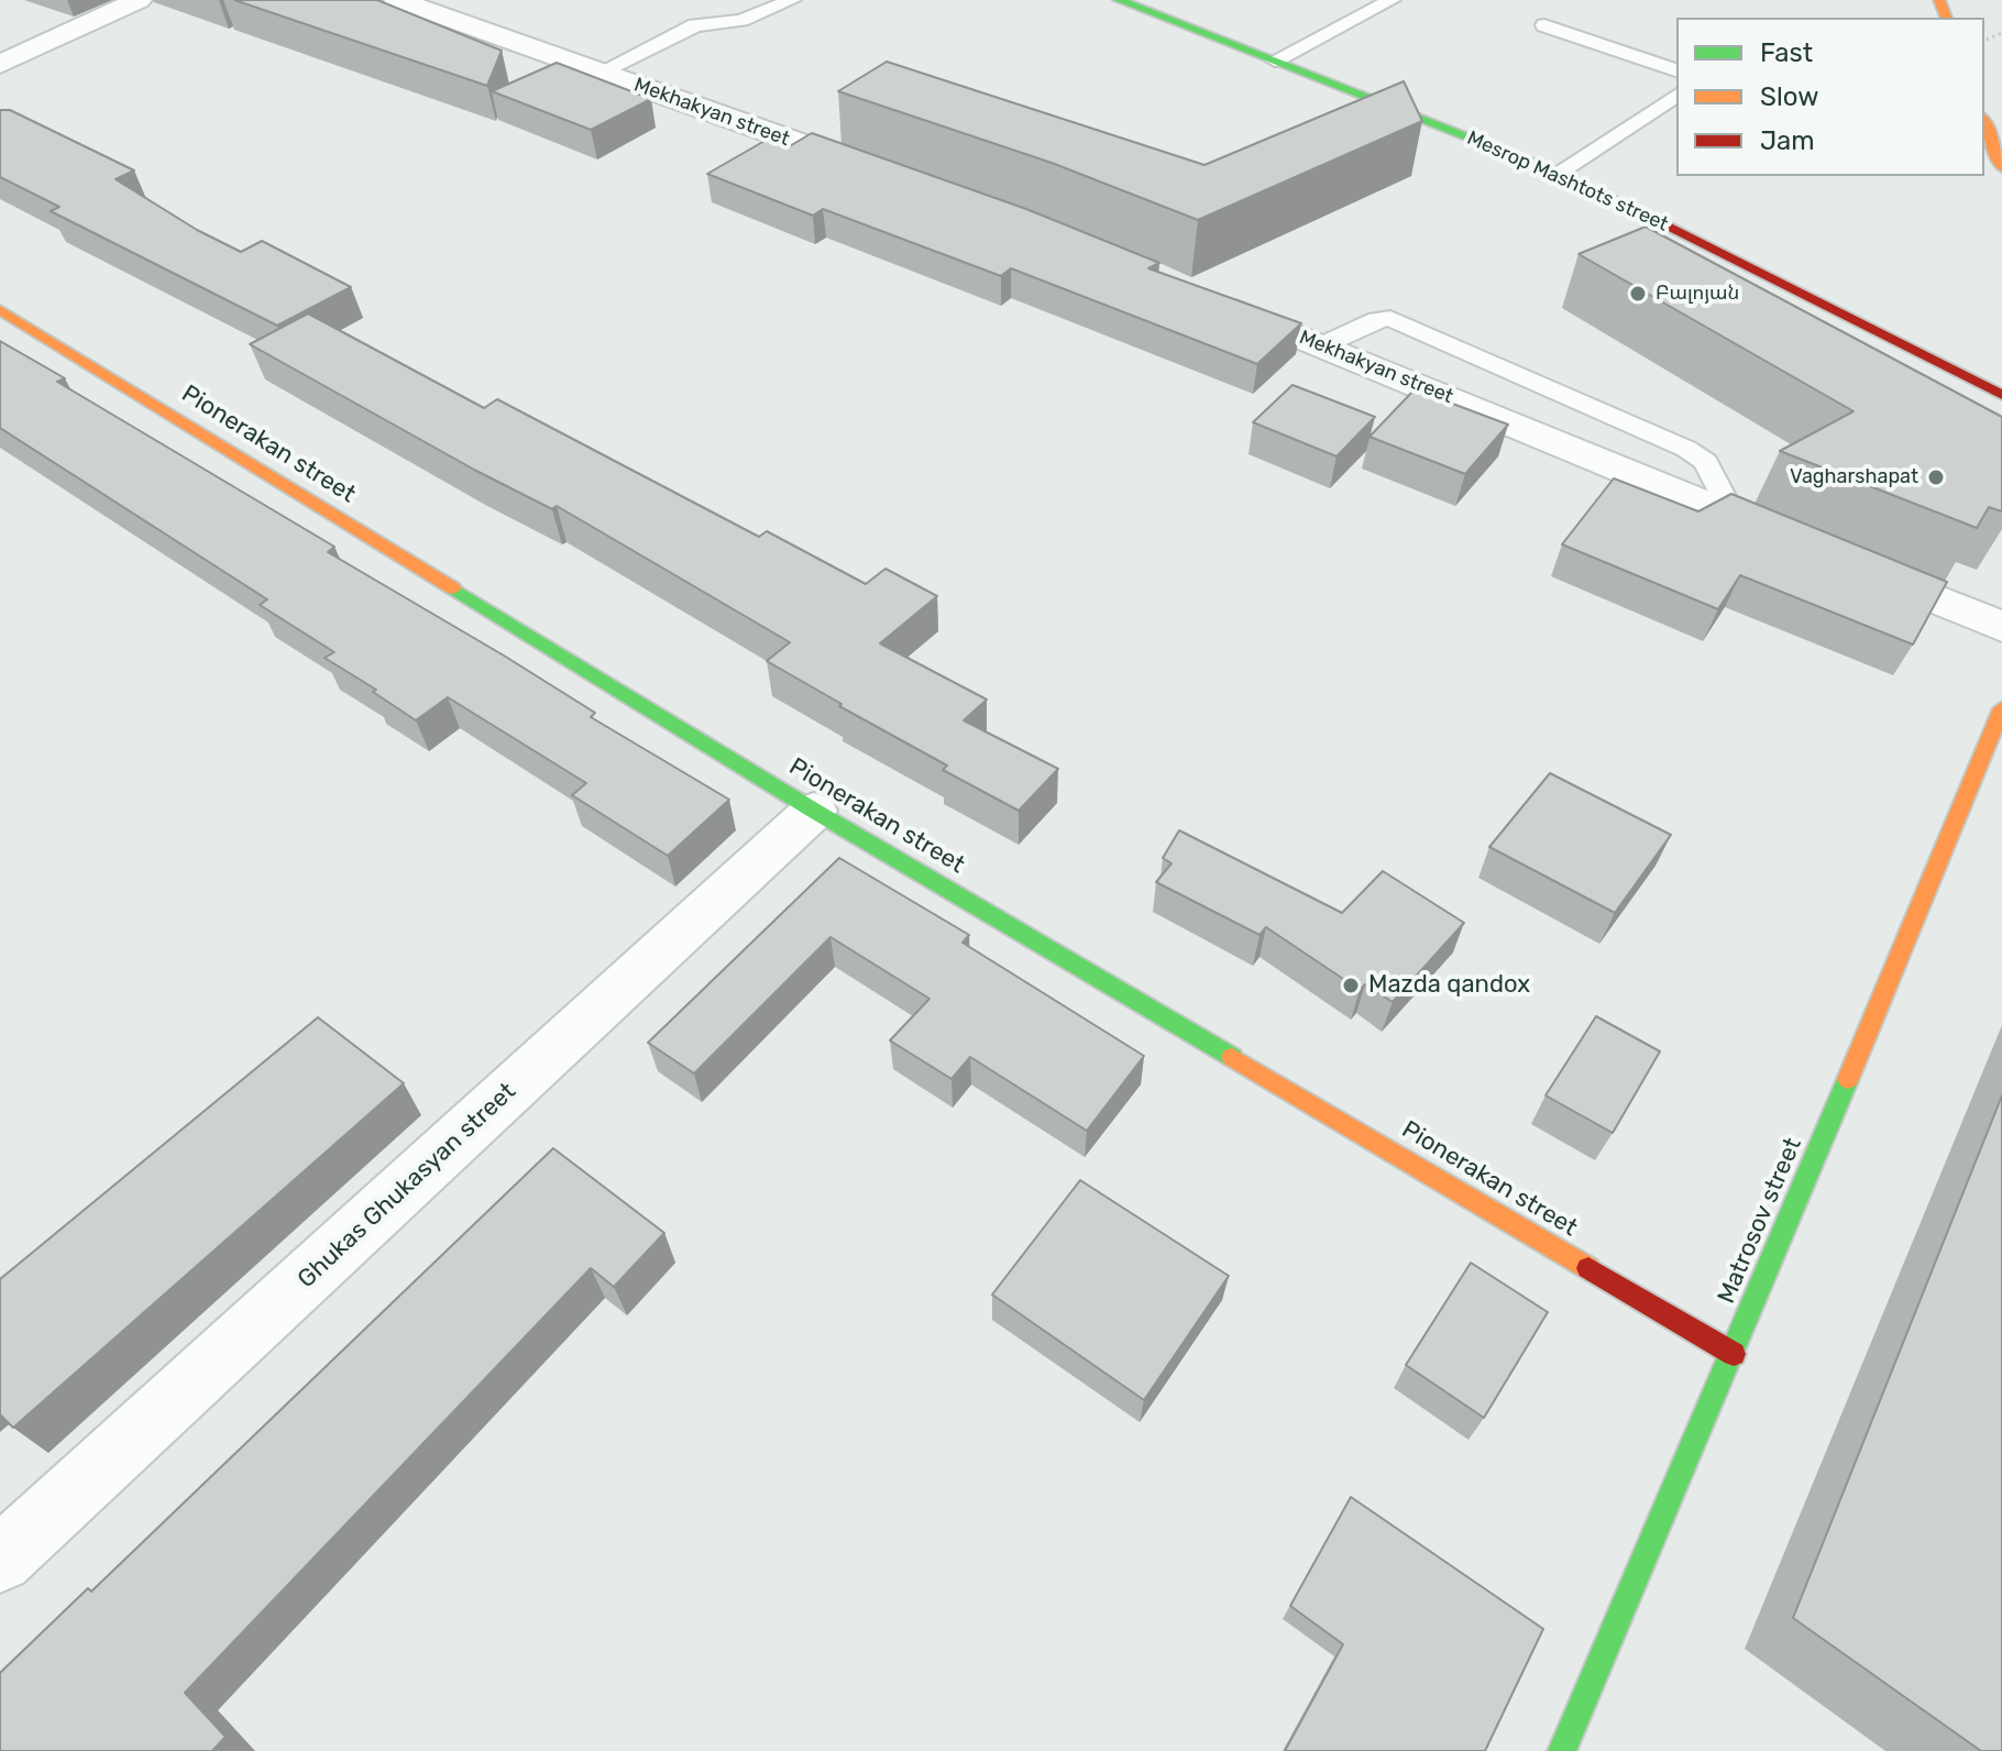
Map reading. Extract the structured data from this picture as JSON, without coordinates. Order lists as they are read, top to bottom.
{
  "streets": {
    "street": [
      "Mekhakyan street",
      "Mesrop Mashtots street",
      "Pionerakan street",
      "Ghukas Ghukasyan street",
      "Matrosov street"
    ]
  },
  "crossings": [
    ["Pionerakan street", "Ghukas Ghukasyan street"],
    ["Pionerakan street", "Matrosov street"]
  ],
  "places": ["Բալոյան", "Vagharshapat", "Mazda qandox"],
  "legend": ["Fast", "Slow", "Jam"]
}
